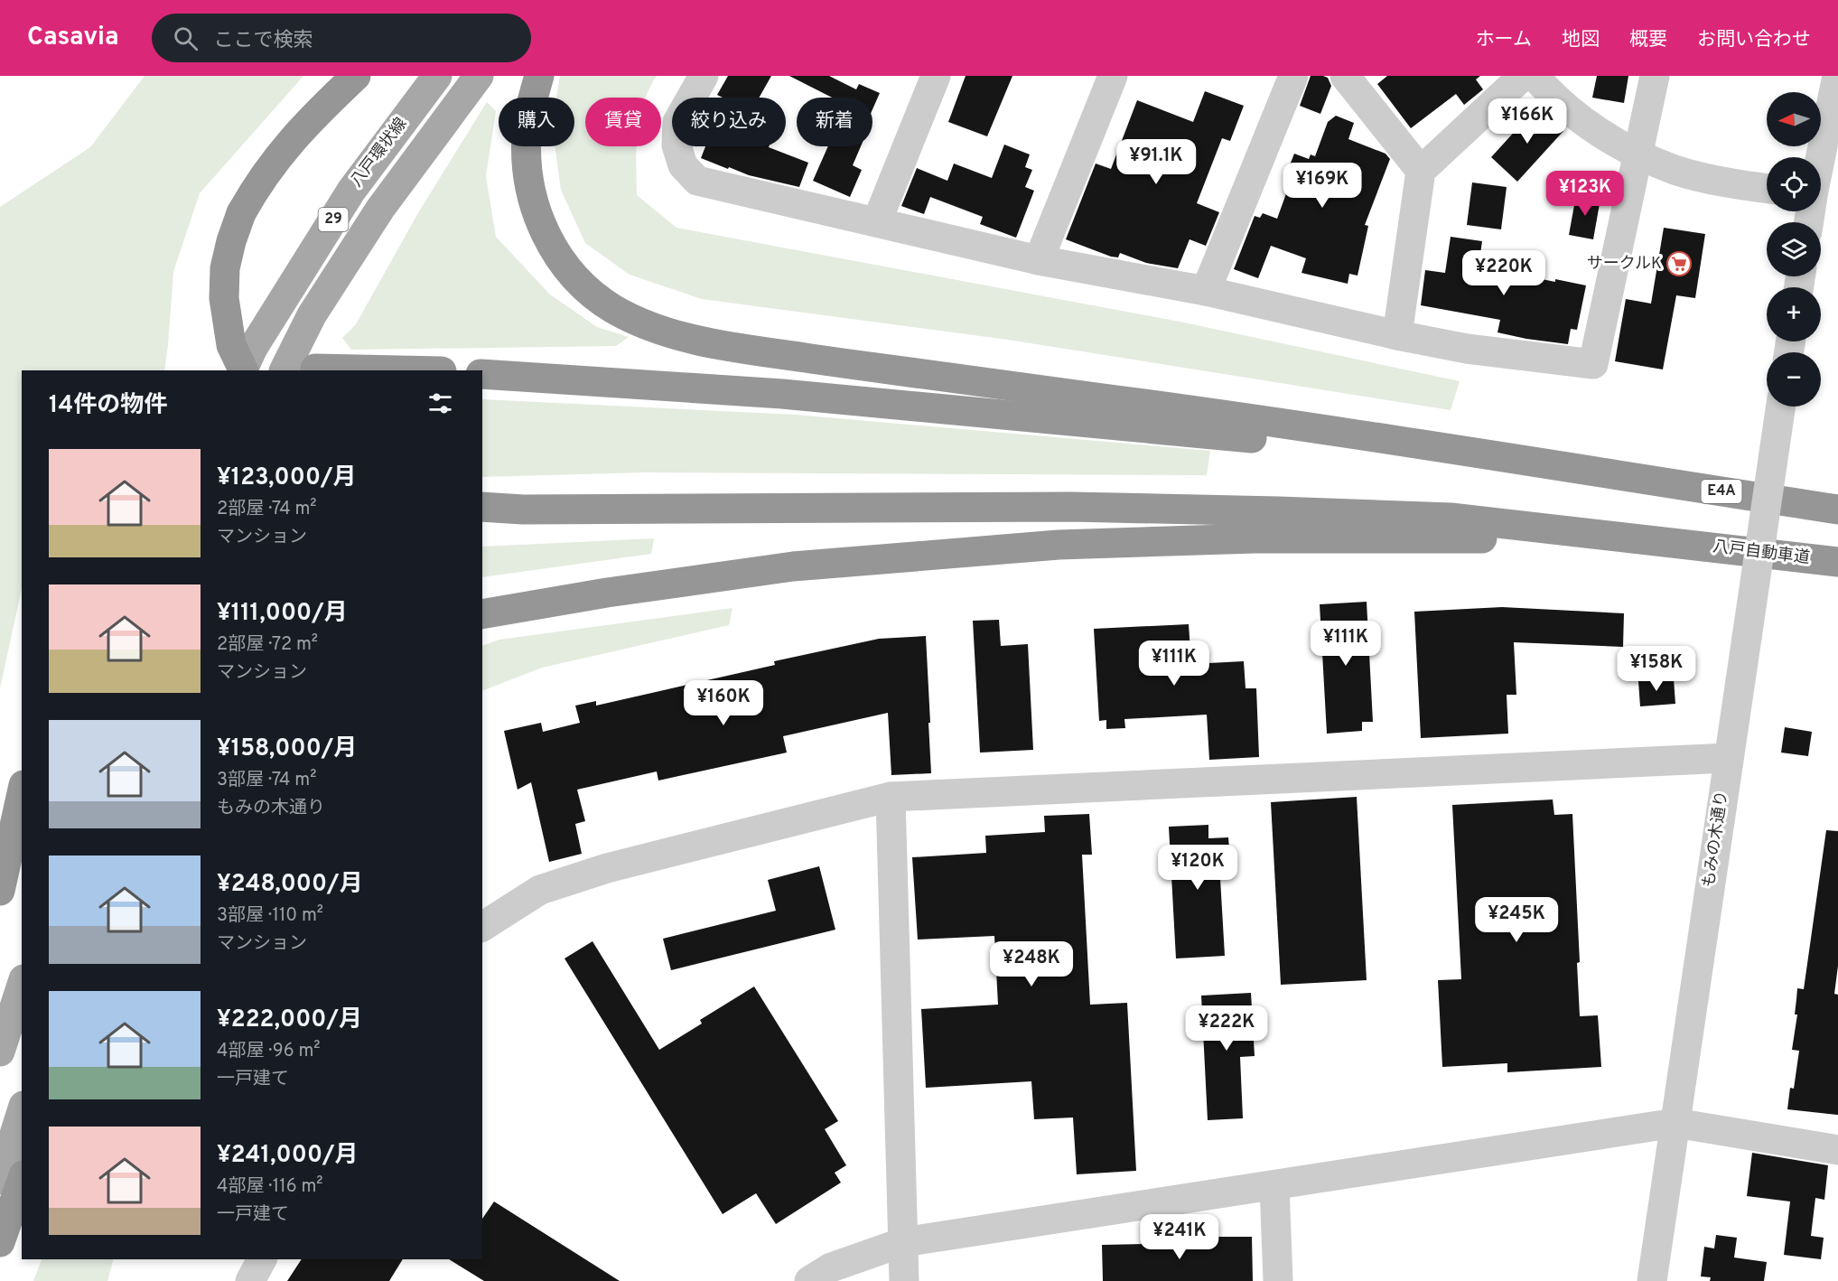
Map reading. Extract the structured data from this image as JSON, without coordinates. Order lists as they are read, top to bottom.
{
  "streets": {
    "highway": ["E4A", "八戸自動車道"],
    "main road": ["八戸環状線", "29"],
    "street": ["もみの木通り"]
  },
  "places": {
    "supermarket": ["サークルK"]
  },
  "north": "left",
  "page": {
    "header": "Casavia",
    "search": "ここで検索",
    "nav": [
      "ホーム",
      "地図",
      "概要",
      "お問い合わせ"
    ],
    "map_buttons": ["+", "−"],
    "chip": [
      "購入",
      "賃貸",
      "絞り込み",
      "新着"
    ],
    "price": [
      "¥166K",
      "¥91.1K",
      "¥169K",
      "¥123K",
      "¥220K",
      "¥111K",
      "¥111K",
      "¥158K",
      "¥160K",
      "¥120K",
      "¥245K",
      "¥248K",
      "¥222K",
      "¥241K"
    ],
    "heading": "14件の物件",
    "list": [
      {
        "name": "¥123,000/月",
        "note": "2部屋 · 74 m² · マンション"
      },
      {
        "name": "¥111,000/月",
        "note": "2部屋 · 72 m² · マンション"
      },
      {
        "name": "¥158,000/月",
        "note": "3部屋 · 74 m² · もみの木通り"
      },
      {
        "name": "¥248,000/月",
        "note": "3部屋 · 110 m² · マンション"
      },
      {
        "name": "¥222,000/月",
        "note": "4部屋 · 96 m² · 一戸建て"
      },
      {
        "name": "¥241,000/月",
        "note": "4部屋 · 116 m² · 一戸建て"
      }
    ]
  }
}
